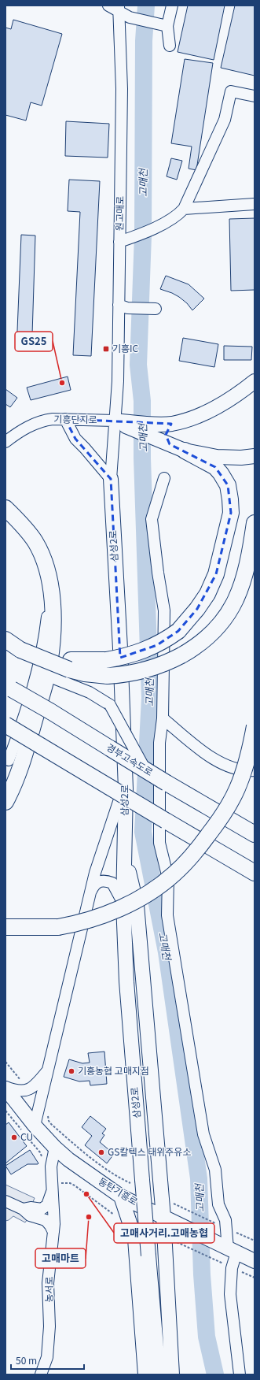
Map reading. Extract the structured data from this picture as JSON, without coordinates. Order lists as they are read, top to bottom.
{
  "streets": {
    "highway": ["경부고속도로"],
    "main road": ["삼성2로", "동탄기흥로"],
    "street": ["원고매로", "기흥단지로", "농서로"]
  },
  "crossings": [
    ["원고매로", "기흥단지로"],
    ["원고매로", "삼성2로"],
    ["기흥단지로", "삼성2로"],
    ["동탄기흥로", "농서로"]
  ],
  "water": ["고매천"],
  "places": {
    "transit": ["기흥IC"],
    "other": [
      "GS25",
      "기흥농협 고매지점",
      "CU",
      "GS칼텍스 태위주유소",
      "고매사거리.고매농협",
      "고매마트"
    ]
  },
  "scale_bar": "50 m"
}
